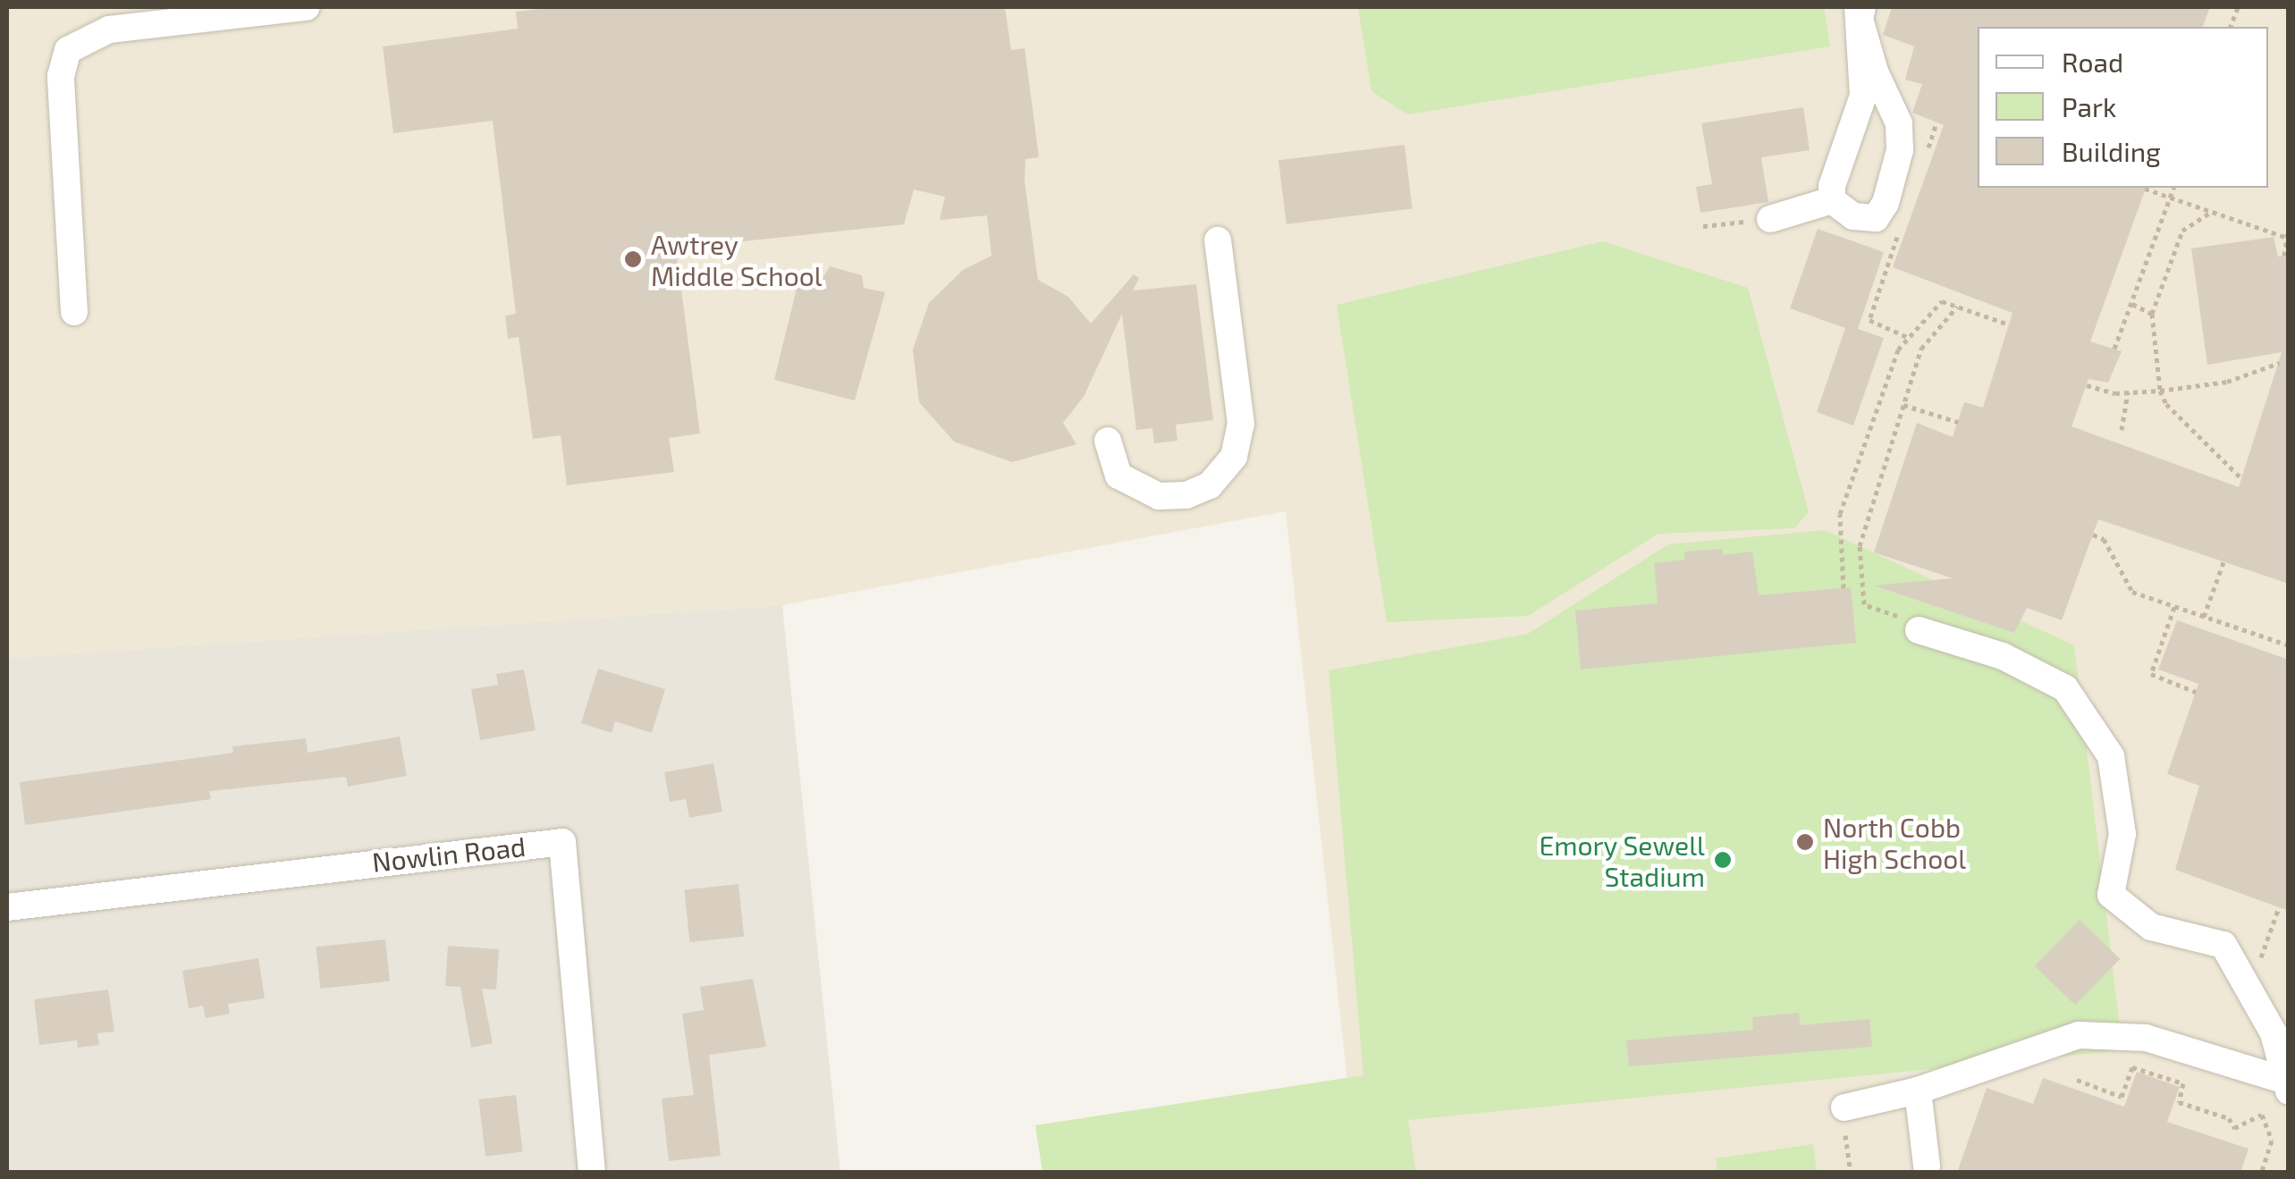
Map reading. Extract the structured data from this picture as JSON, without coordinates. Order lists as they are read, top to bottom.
{
  "streets": {
    "street": ["Nowlin Road"]
  },
  "places": ["Awtrey Middle School", "North Cobb High School", "Emory Sewell Stadium"],
  "legend": ["Road", "Park", "Building"]
}
